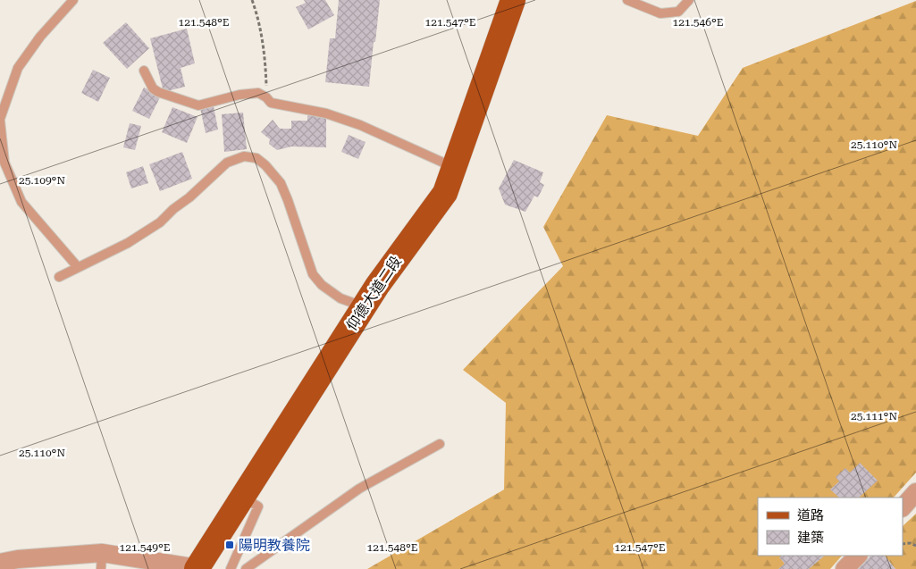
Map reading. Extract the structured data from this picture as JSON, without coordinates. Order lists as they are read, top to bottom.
{
  "streets": {
    "main road": ["仰德大道二段"]
  },
  "places": {
    "transit": ["陽明教養院"]
  },
  "legend": ["道路", "建築"],
  "coordinates": [
    "121.548°E",
    "121.547°E",
    "121.546°E",
    "25.110°N",
    "25.109°N",
    "25.111°N",
    "121.549°E"
  ]
}
